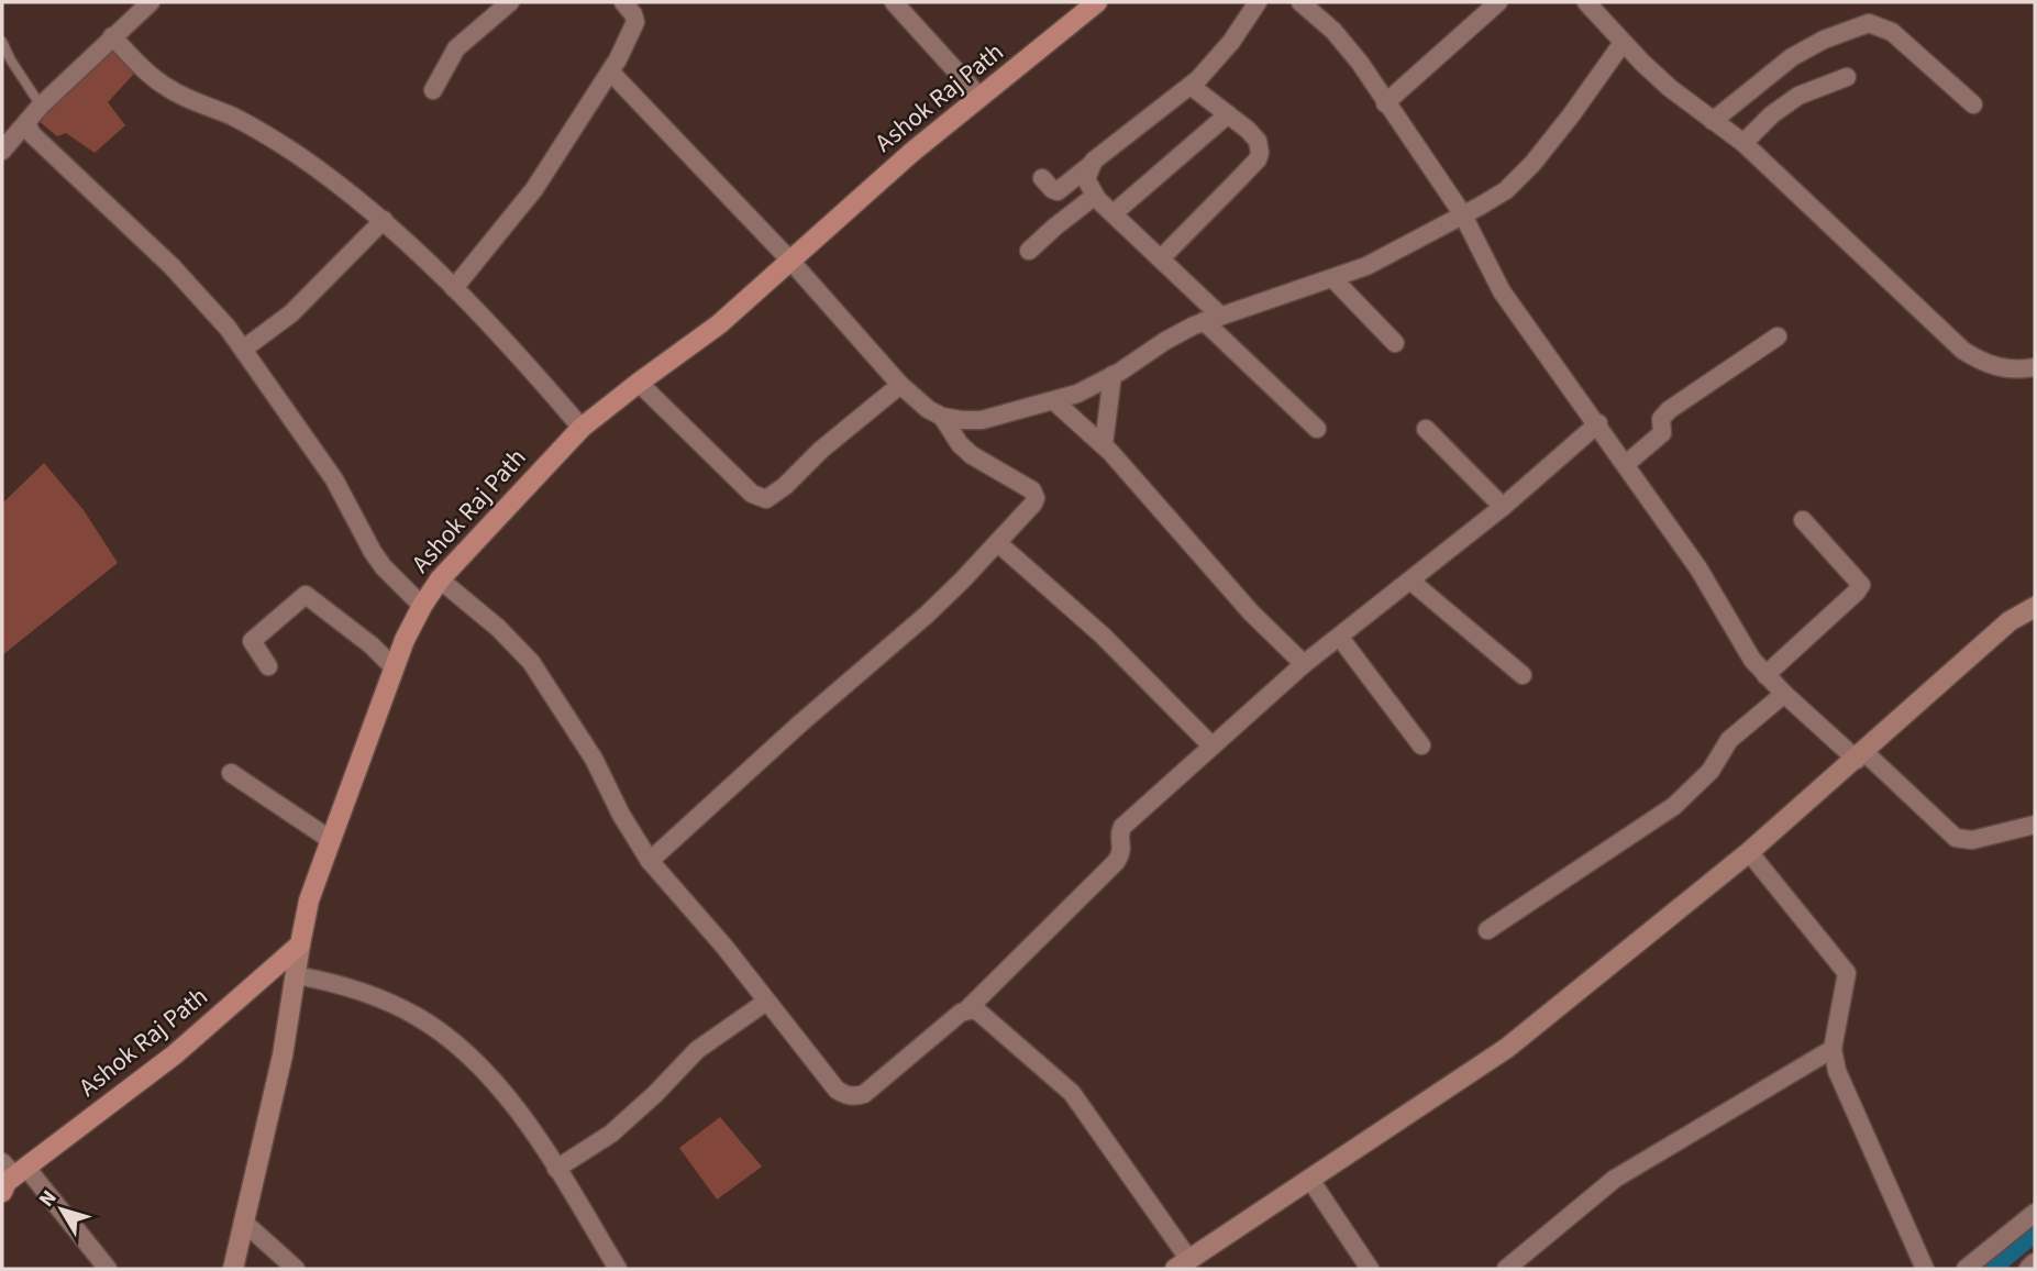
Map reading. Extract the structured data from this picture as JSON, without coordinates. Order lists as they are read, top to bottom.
{
  "streets": {
    "main road": ["Ashok Raj Path"]
  },
  "north": "top left"
}
